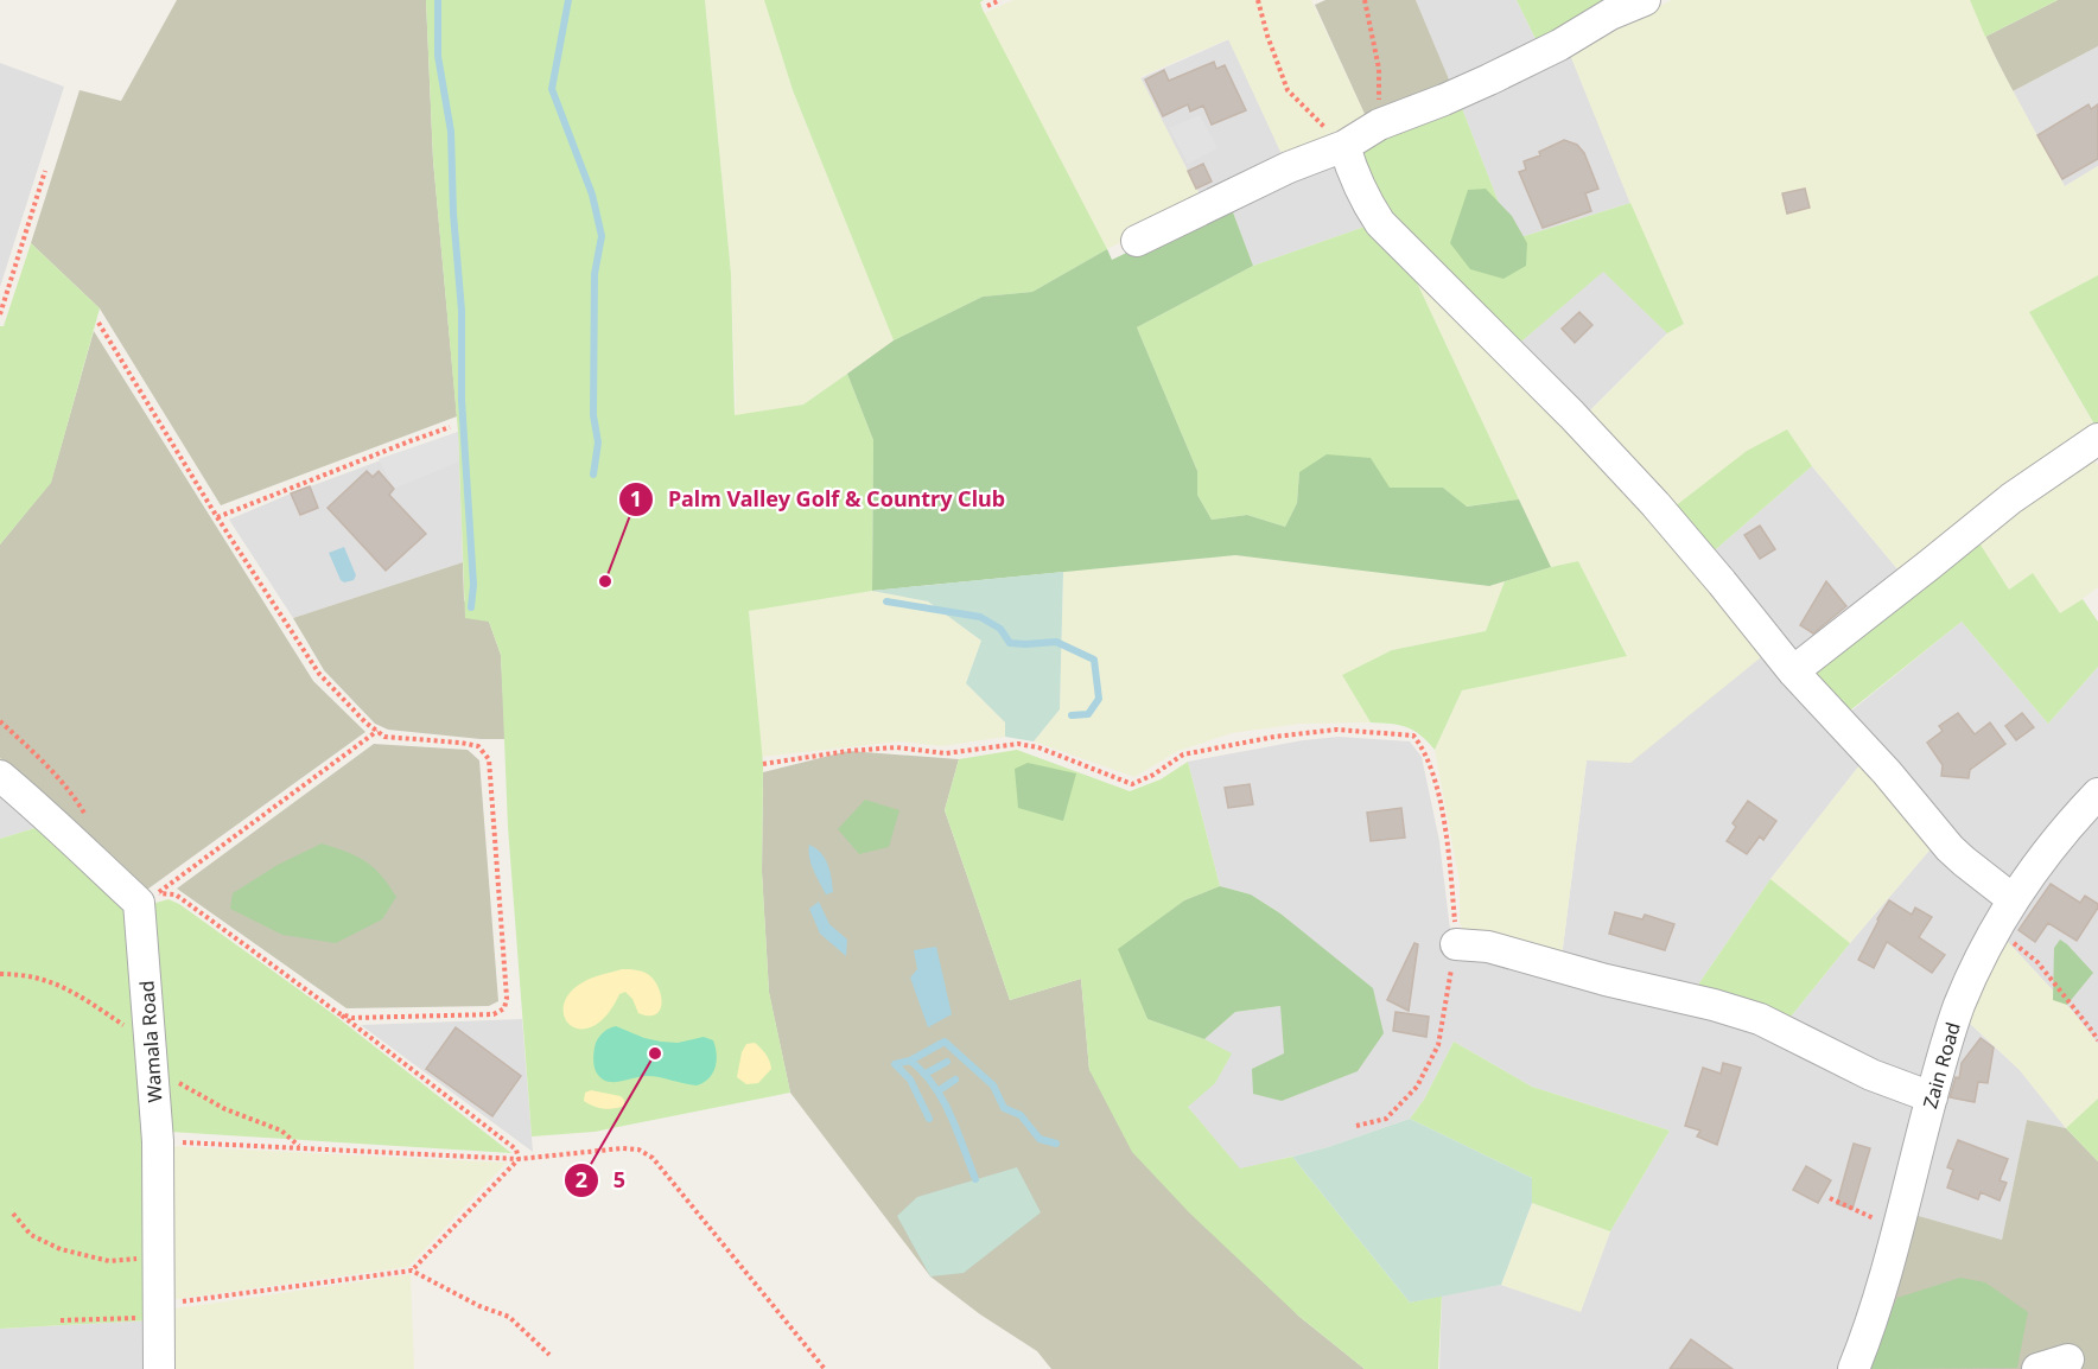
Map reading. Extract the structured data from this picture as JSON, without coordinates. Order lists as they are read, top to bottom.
{
  "streets": {
    "street": ["Wamala Road", "Zain Road"]
  },
  "places": ["Palm Valley Golf & Country Club", "5"]
}
